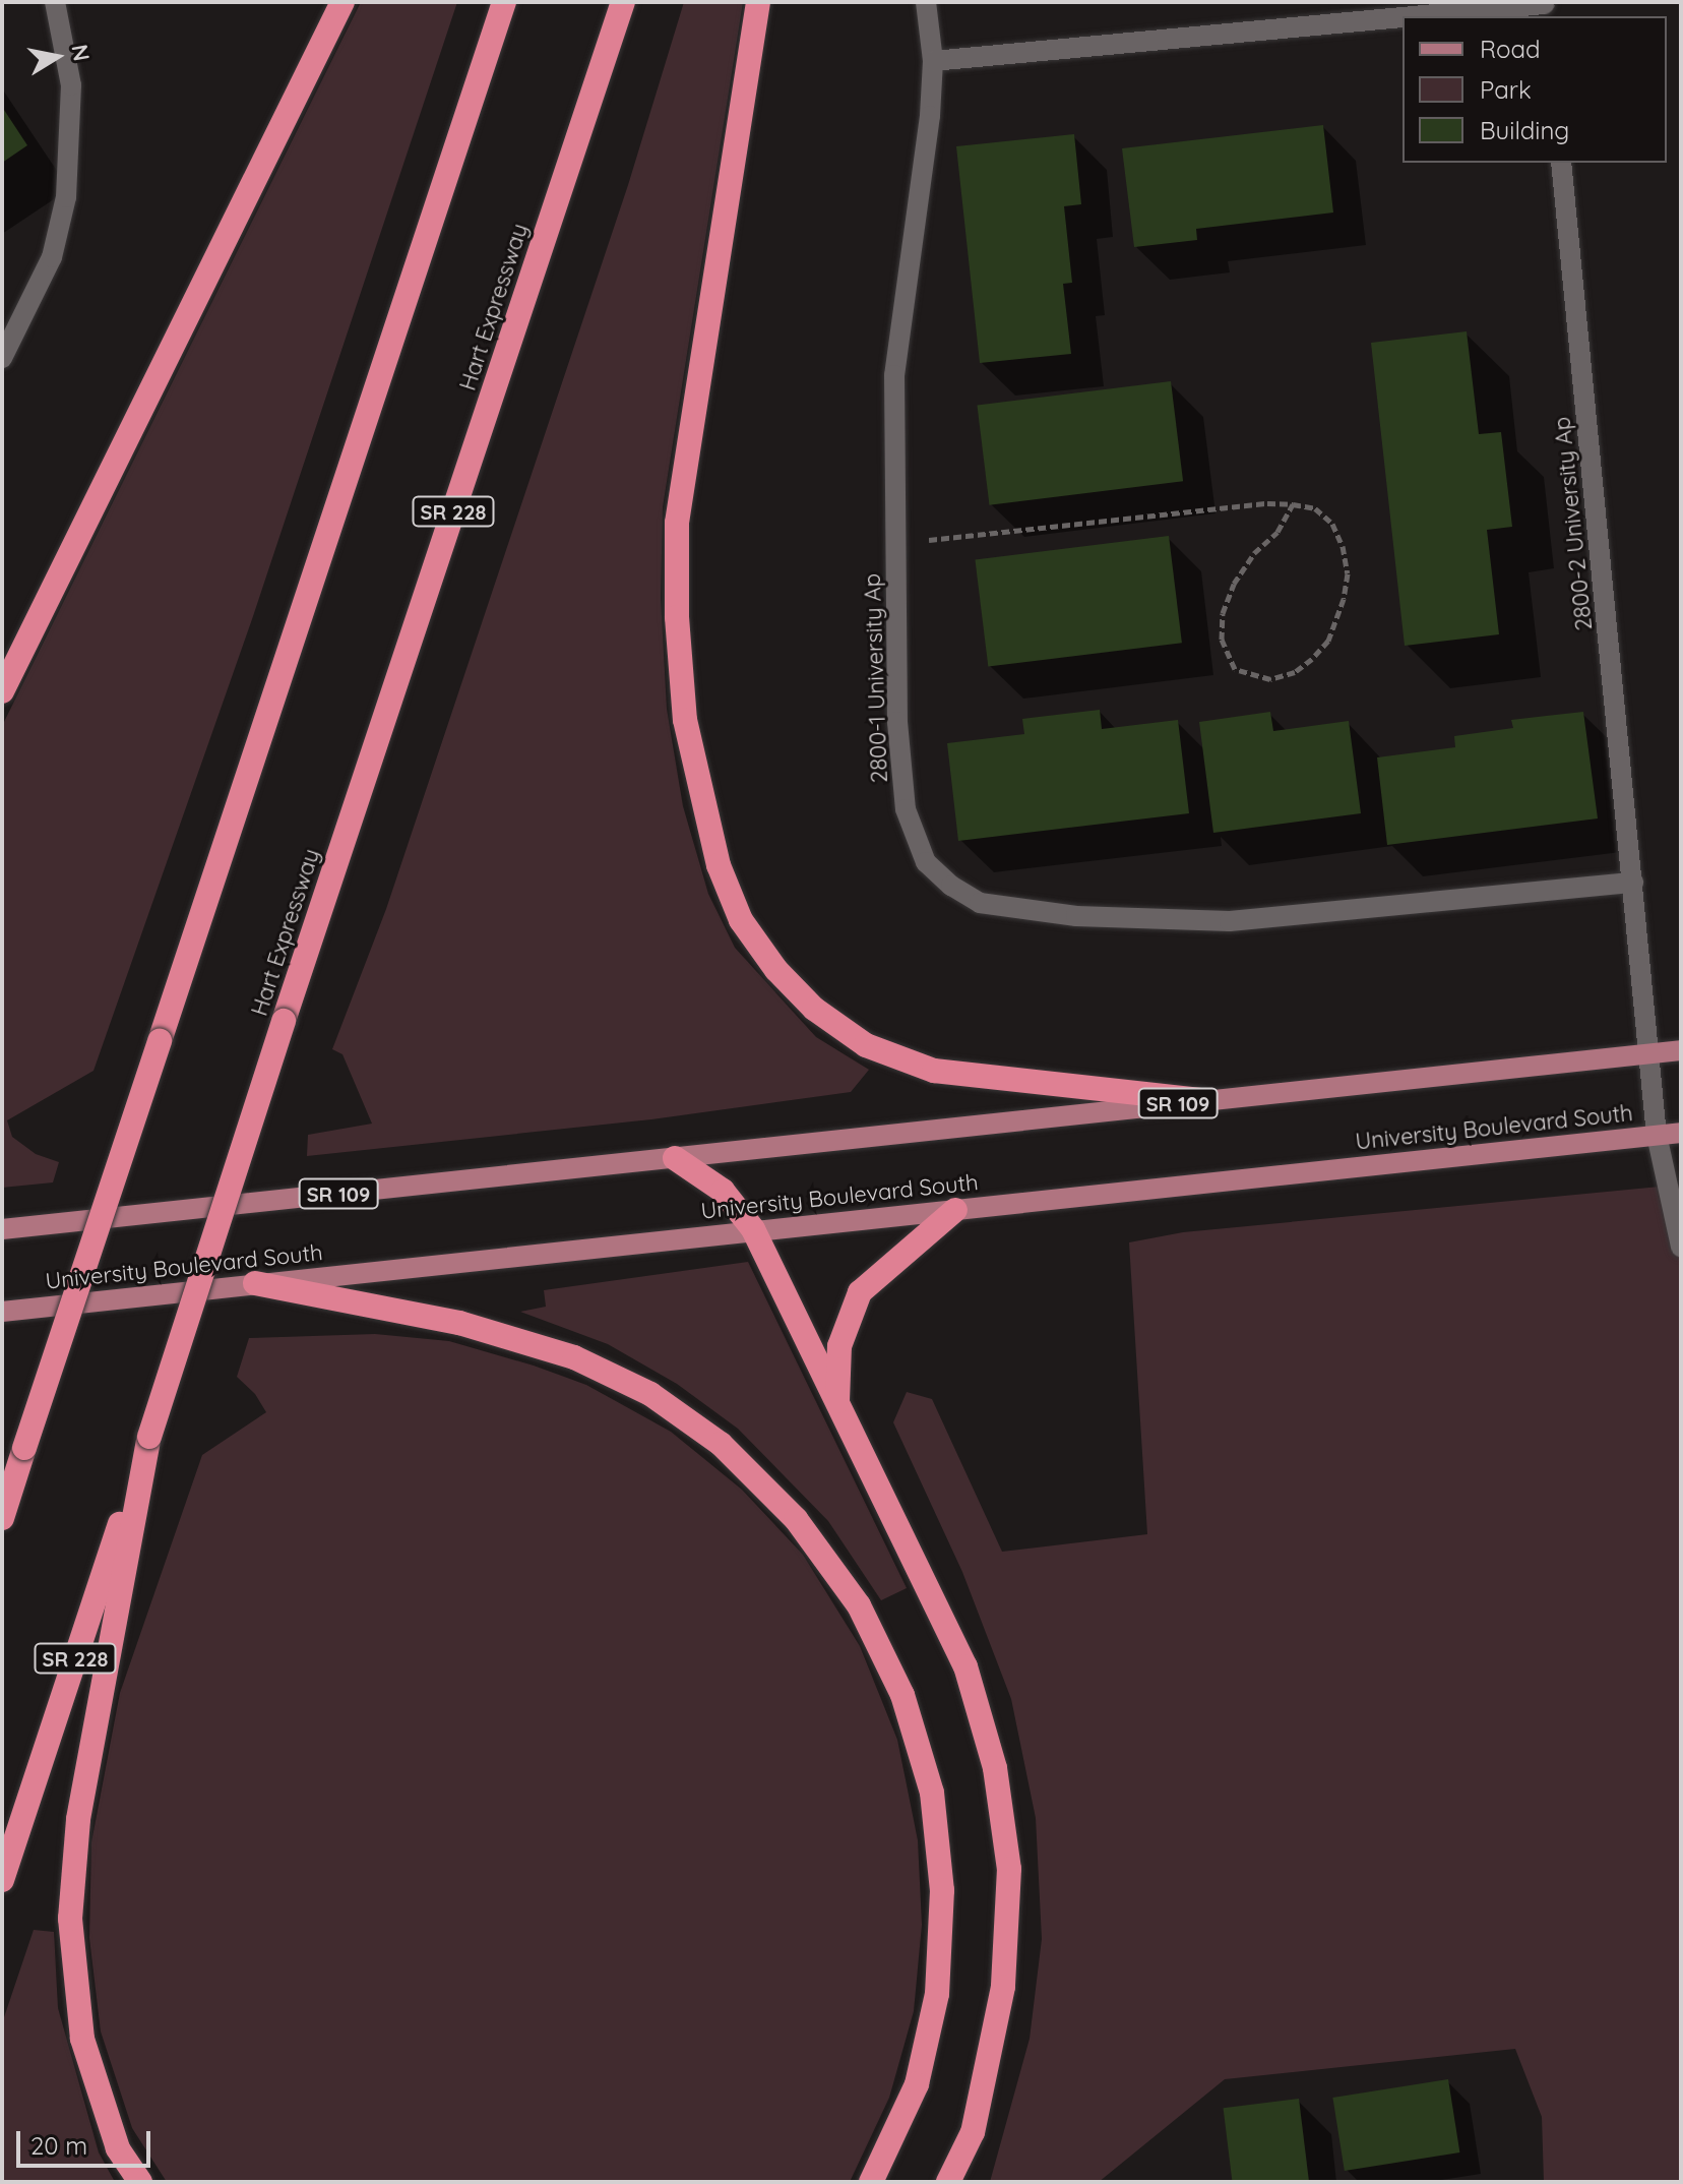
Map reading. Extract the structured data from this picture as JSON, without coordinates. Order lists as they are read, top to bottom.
{
  "streets": {
    "highway": ["Hart Expressway", "SR 228"],
    "main road": ["SR 109", "University Boulevard South"],
    "street": ["2800-2 University Ap", "2800-1 University Ap"]
  },
  "crossings": [
    ["2800-2 University Ap", "2800-1 University Ap"]
  ],
  "legend": ["Road", "Park", "Building"],
  "scale_bar": "20 m",
  "north": "right"
}
